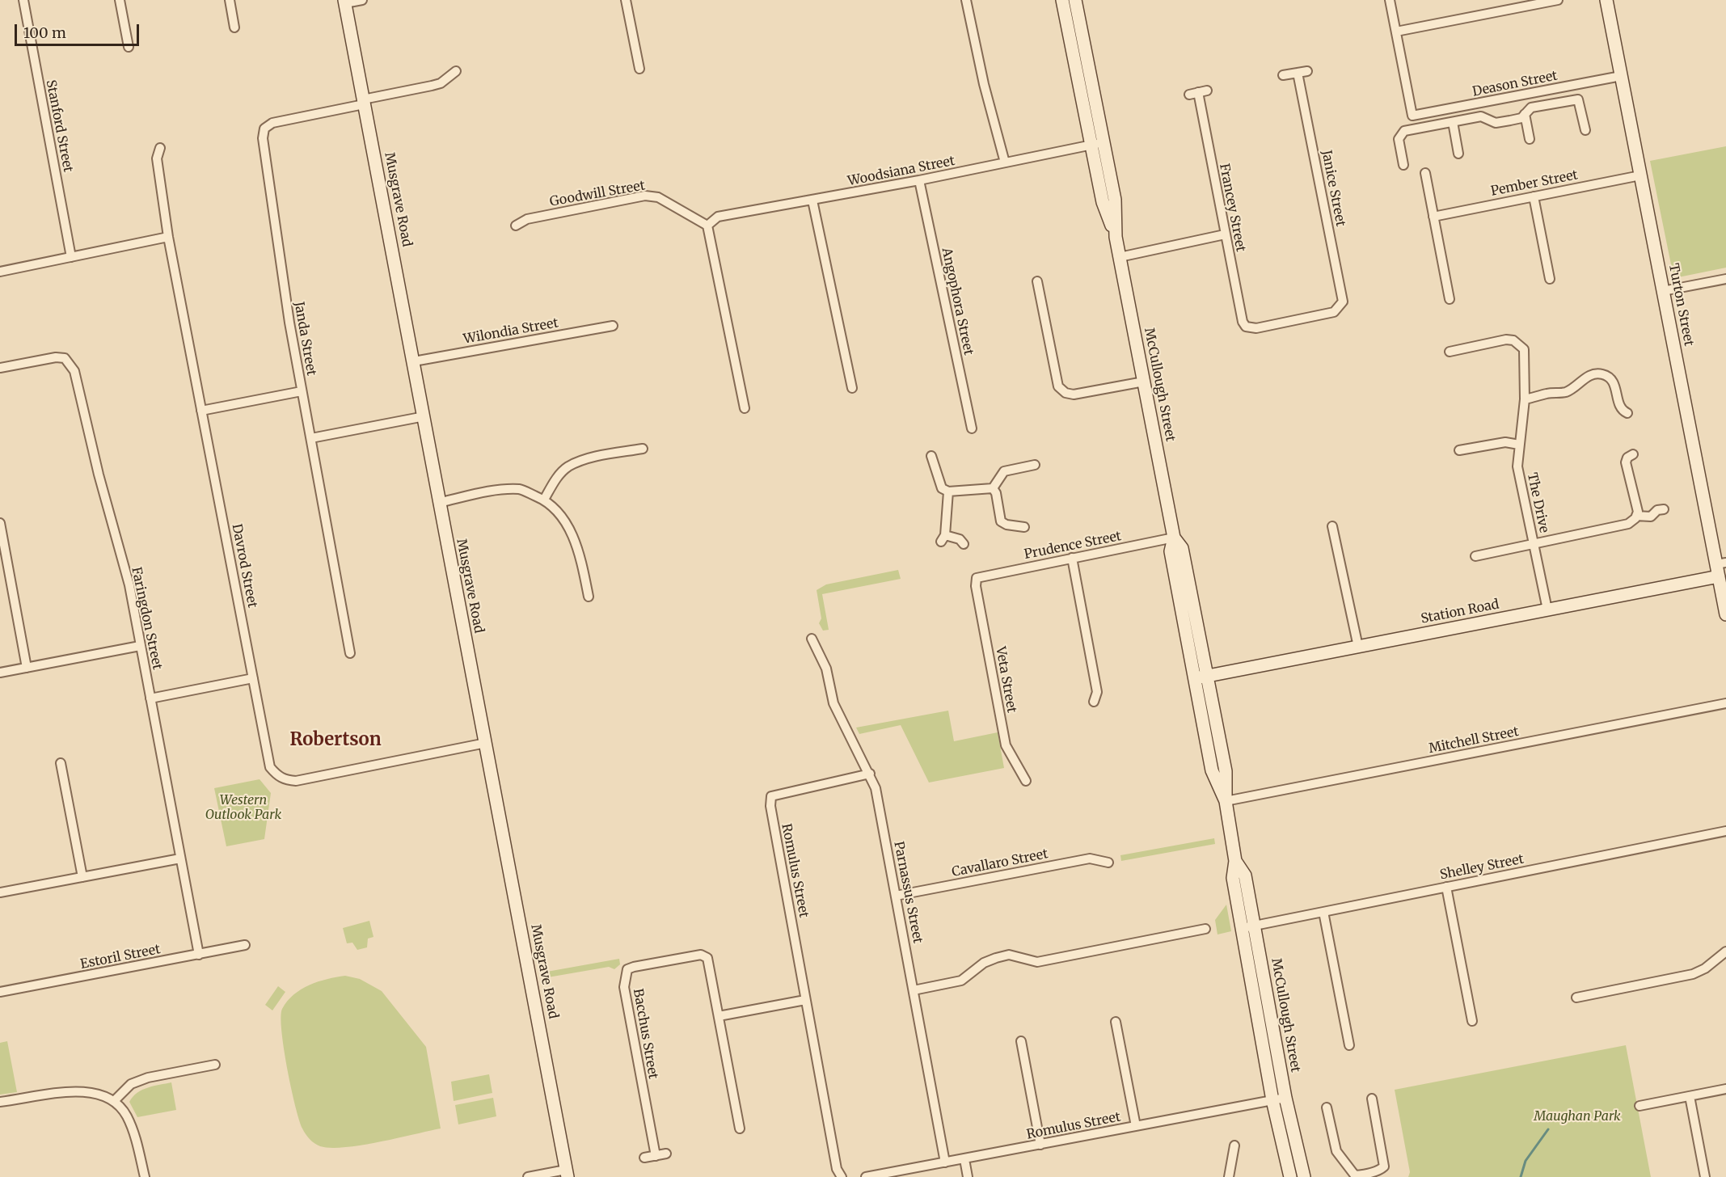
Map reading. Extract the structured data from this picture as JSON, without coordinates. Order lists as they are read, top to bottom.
{
  "streets": {
    "street": [
      "Deason Street",
      "Stanford Street",
      "Woodsiana Street",
      "Pember Street",
      "Janice Street",
      "Goodwill Street",
      "Musgrave Road",
      "Francey Street",
      "Angophora Street",
      "Turton Street",
      "Wilondia Street",
      "Janda Street",
      "McCullough Street",
      "The Drive",
      "Prudence Street",
      "Davrod Street",
      "Station Road",
      "Faringdon Street",
      "Veta Street",
      "Mitchell Street",
      "Cavallaro Street",
      "Shelley Street",
      "Romulus Street",
      "Parnassus Street",
      "Estoril Street",
      "Bacchus Street"
    ]
  },
  "crossings": [
    ["Deason Street", "Turton Street"],
    ["Woodsiana Street", "Goodwill Street"],
    ["Woodsiana Street", "Angophora Street"],
    ["Woodsiana Street", "McCullough Street"],
    ["Pember Street", "Turton Street"],
    ["Janice Street", "Francey Street"],
    ["Musgrave Road", "Wilondia Street"],
    ["Musgrave Road", "Janda Street"],
    ["Musgrave Road", "Davrod Street"],
    ["Turton Street", "Station Road"],
    ["McCullough Street", "Prudence Street"],
    ["McCullough Street", "Station Road"],
    ["McCullough Street", "Mitchell Street"],
    ["McCullough Street", "Shelley Street"],
    ["McCullough Street", "Romulus Street"],
    ["The Drive", "Station Road"],
    ["Prudence Street", "Veta Street"],
    ["Faringdon Street", "Estoril Street"],
    ["Cavallaro Street", "Parnassus Street"],
    ["Romulus Street", "Parnassus Street"]
  ],
  "districts": ["Robertson"],
  "parks": ["Western Outlook Park", "Maughan Park"],
  "scale_bar": "100 m"
}
